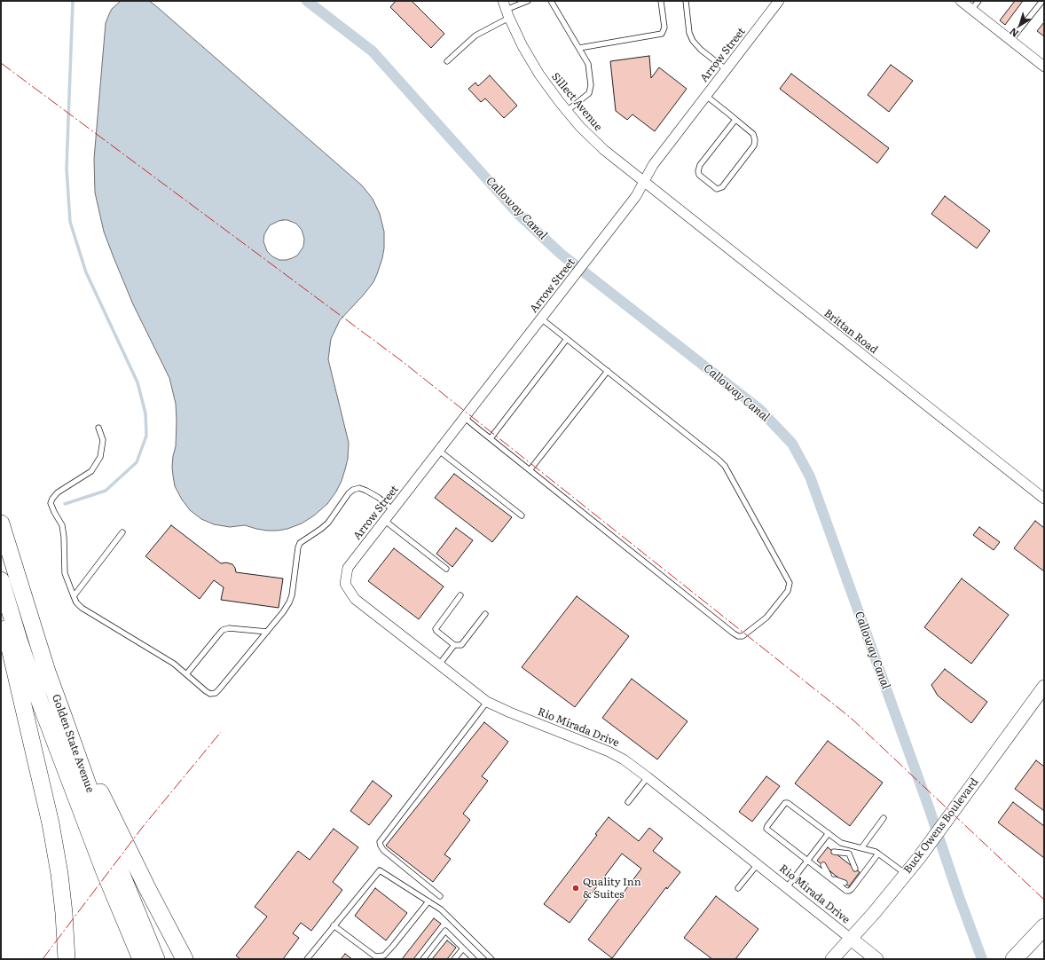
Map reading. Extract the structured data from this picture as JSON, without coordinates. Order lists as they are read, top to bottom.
{
  "streets": {
    "highway": ["Golden State Avenue"],
    "main road": ["Buck Owens Boulevard"],
    "street": [
      "Arrow Street",
      "Sillect Avenue",
      "Brittan Road",
      "Rio Mirada Drive"
    ]
  },
  "crossings": [
    ["Arrow Street", "Sillect Avenue"],
    ["Arrow Street", "Brittan Road"],
    ["Arrow Street", "Rio Mirada Drive"],
    ["Sillect Avenue", "Brittan Road"],
    ["Rio Mirada Drive", "Buck Owens Boulevard"]
  ],
  "water": ["Calloway Canal"],
  "places": ["Quality Inn & Suites"],
  "north": "bottom left"
}
